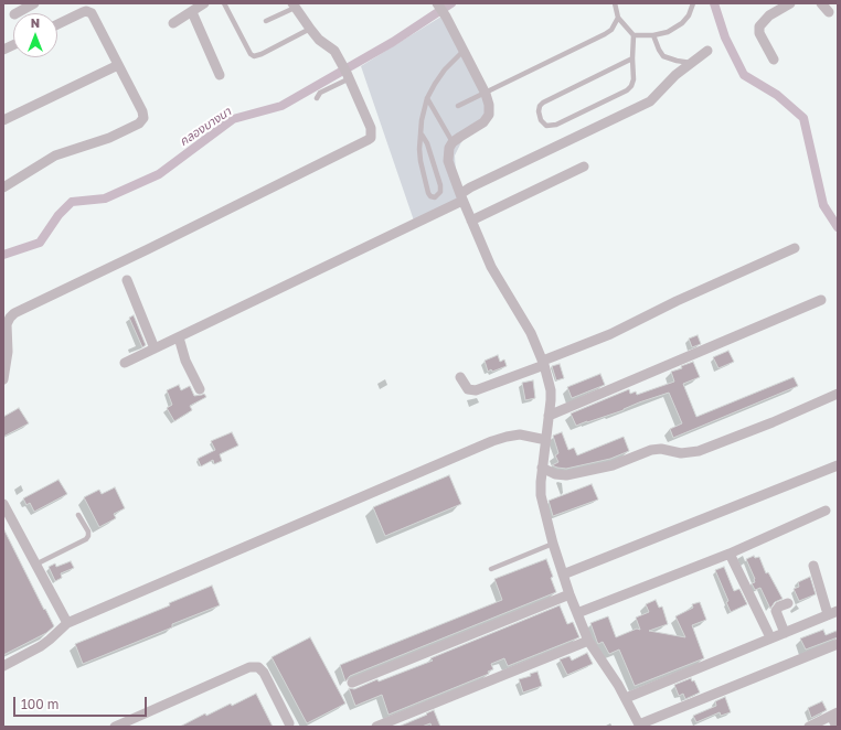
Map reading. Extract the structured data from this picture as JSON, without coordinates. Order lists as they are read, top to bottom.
{
  "water": ["คลองบางนา"],
  "scale_bar": "100 m",
  "north": "top"
}
